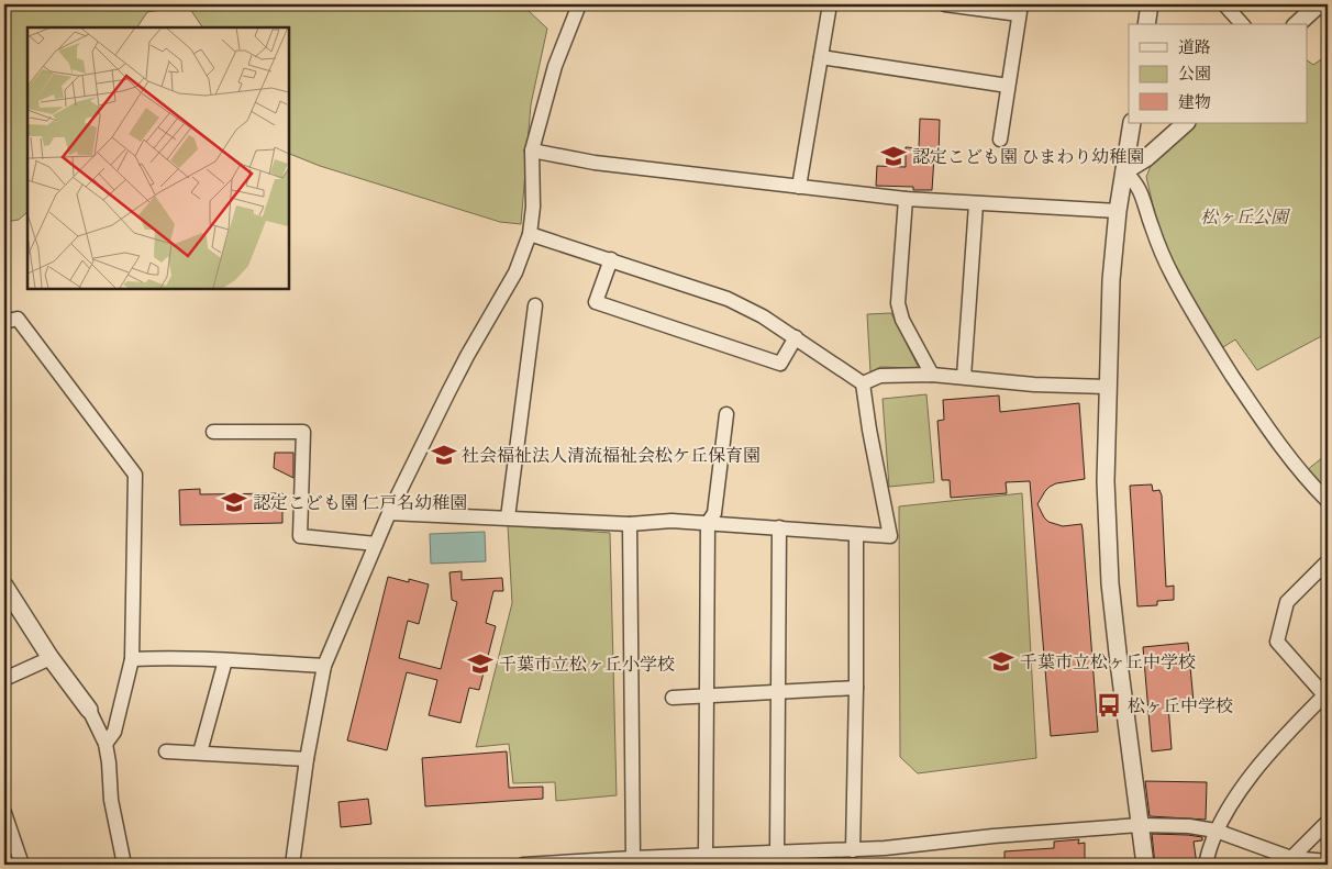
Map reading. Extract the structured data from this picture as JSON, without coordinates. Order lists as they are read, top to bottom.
{
  "parks": ["松ヶ丘公園"],
  "places": {
    "school or university": [
      "認定こども園 ひまわり幼稚園",
      "社会福祉法人清流福祉会松ケ丘保育園",
      "認定こども園 仁戸名幼稚園",
      "千葉市立松ヶ丘中学校",
      "千葉市立松ヶ丘小学校"
    ],
    "bus stop": ["松ヶ丘中学校"]
  },
  "legend": ["道路", "公園", "建物"]
}
